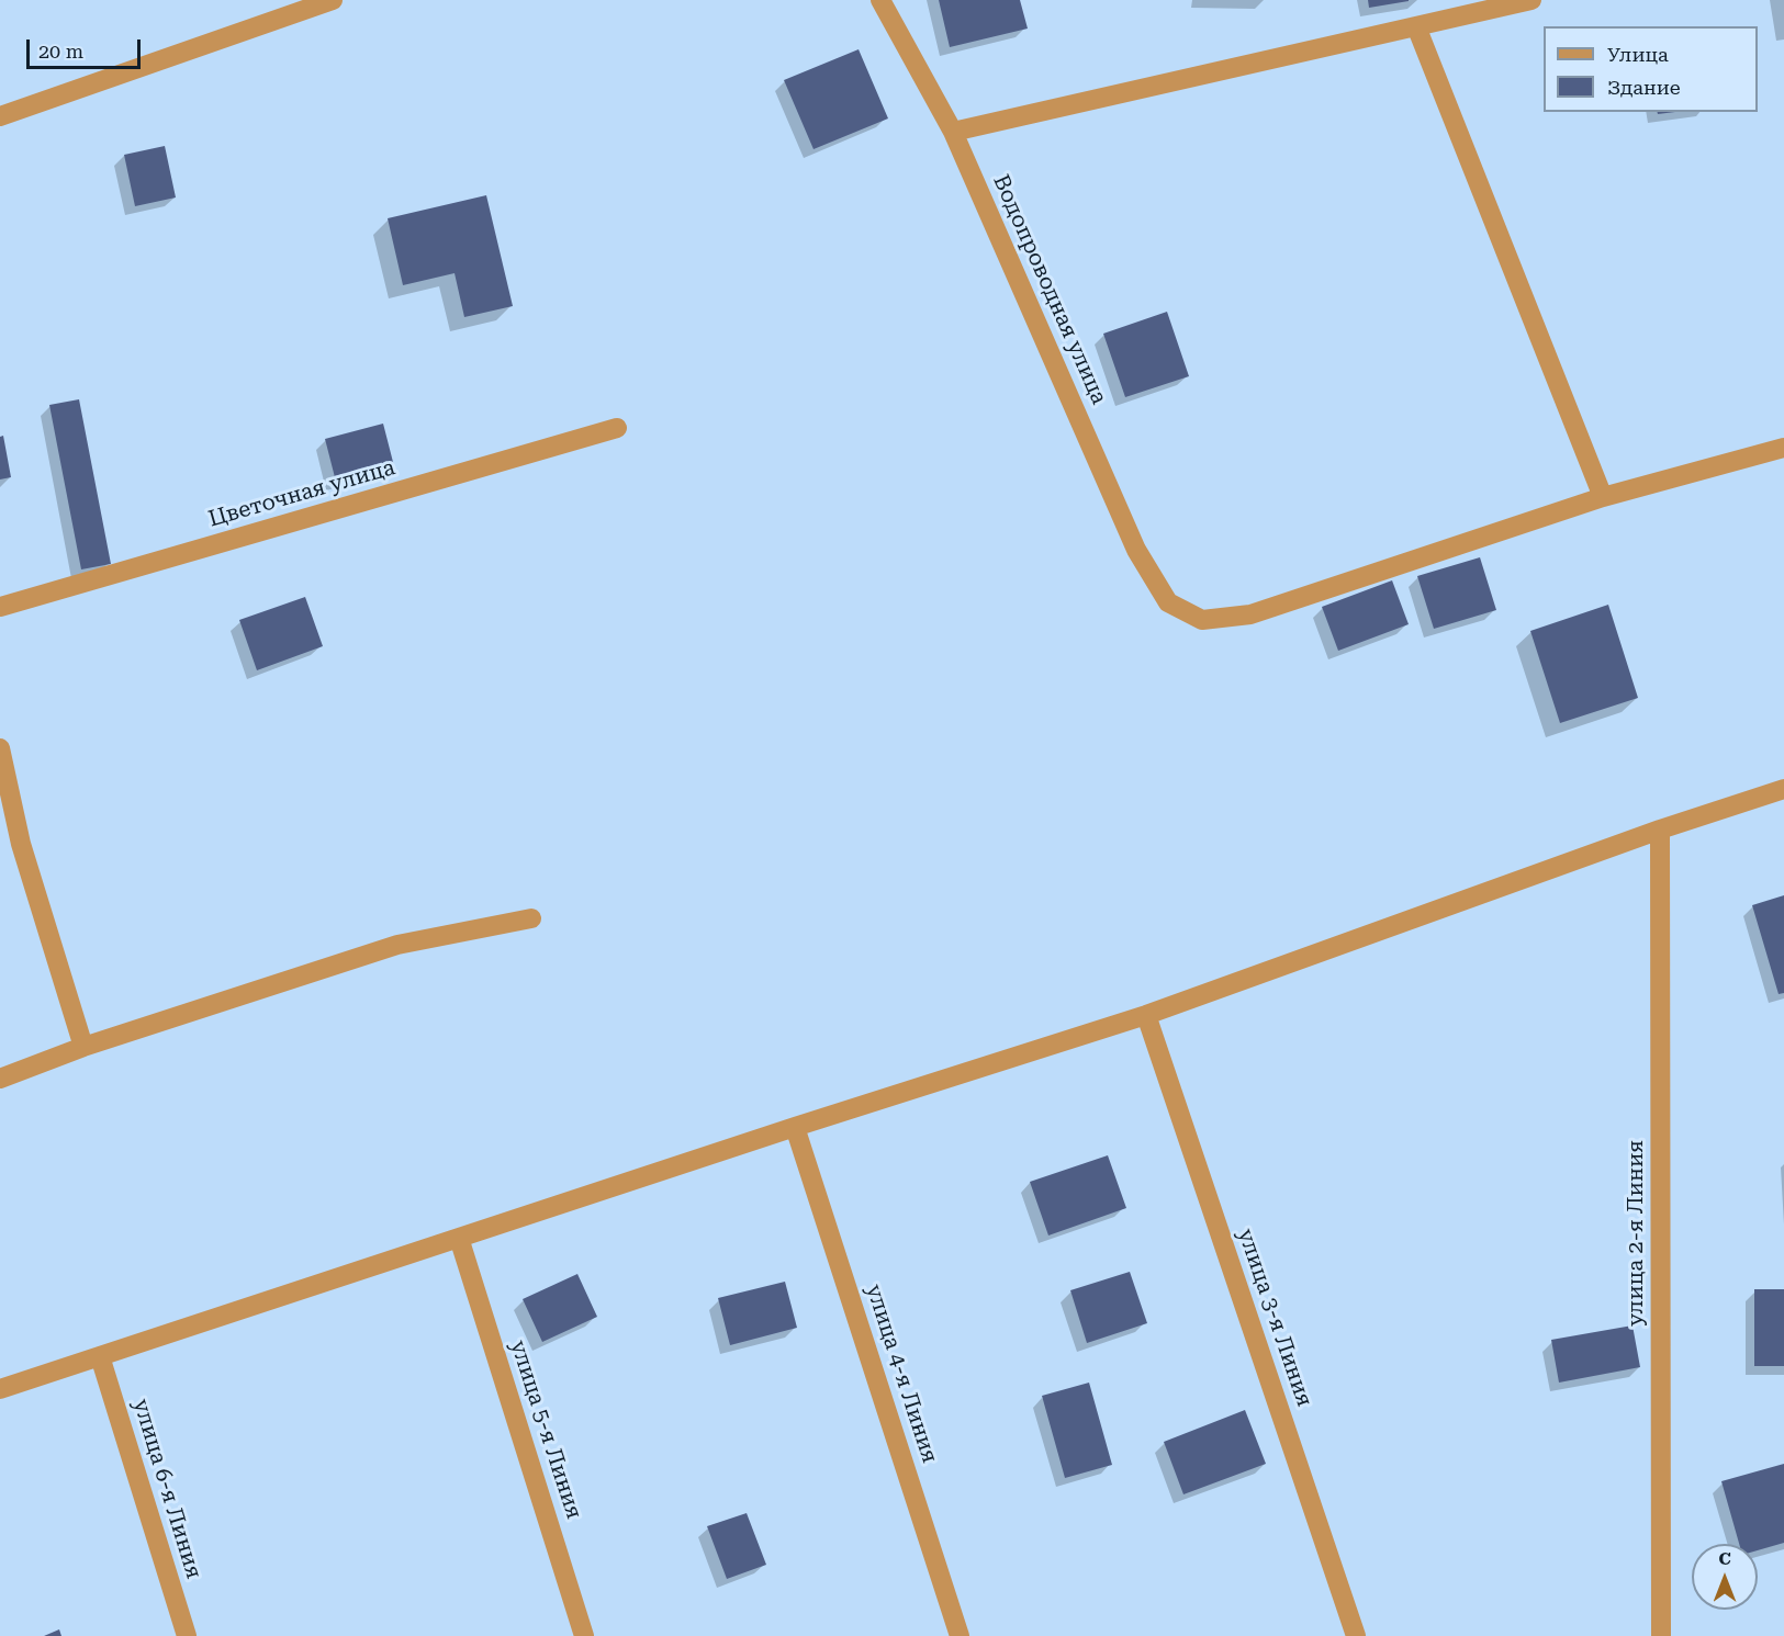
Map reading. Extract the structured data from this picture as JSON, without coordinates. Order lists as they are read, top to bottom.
{
  "streets": {
    "street": [
      "Водопроводная улица",
      "Цветочная улица",
      "улица 2-я Линия",
      "улица 3-я Линия",
      "улица 4-я Линия",
      "улица 5-я Линия",
      "улица 6-я Линия"
    ]
  },
  "legend": ["Улица", "Здание"],
  "scale_bar": "20 m",
  "north": "top"
}
